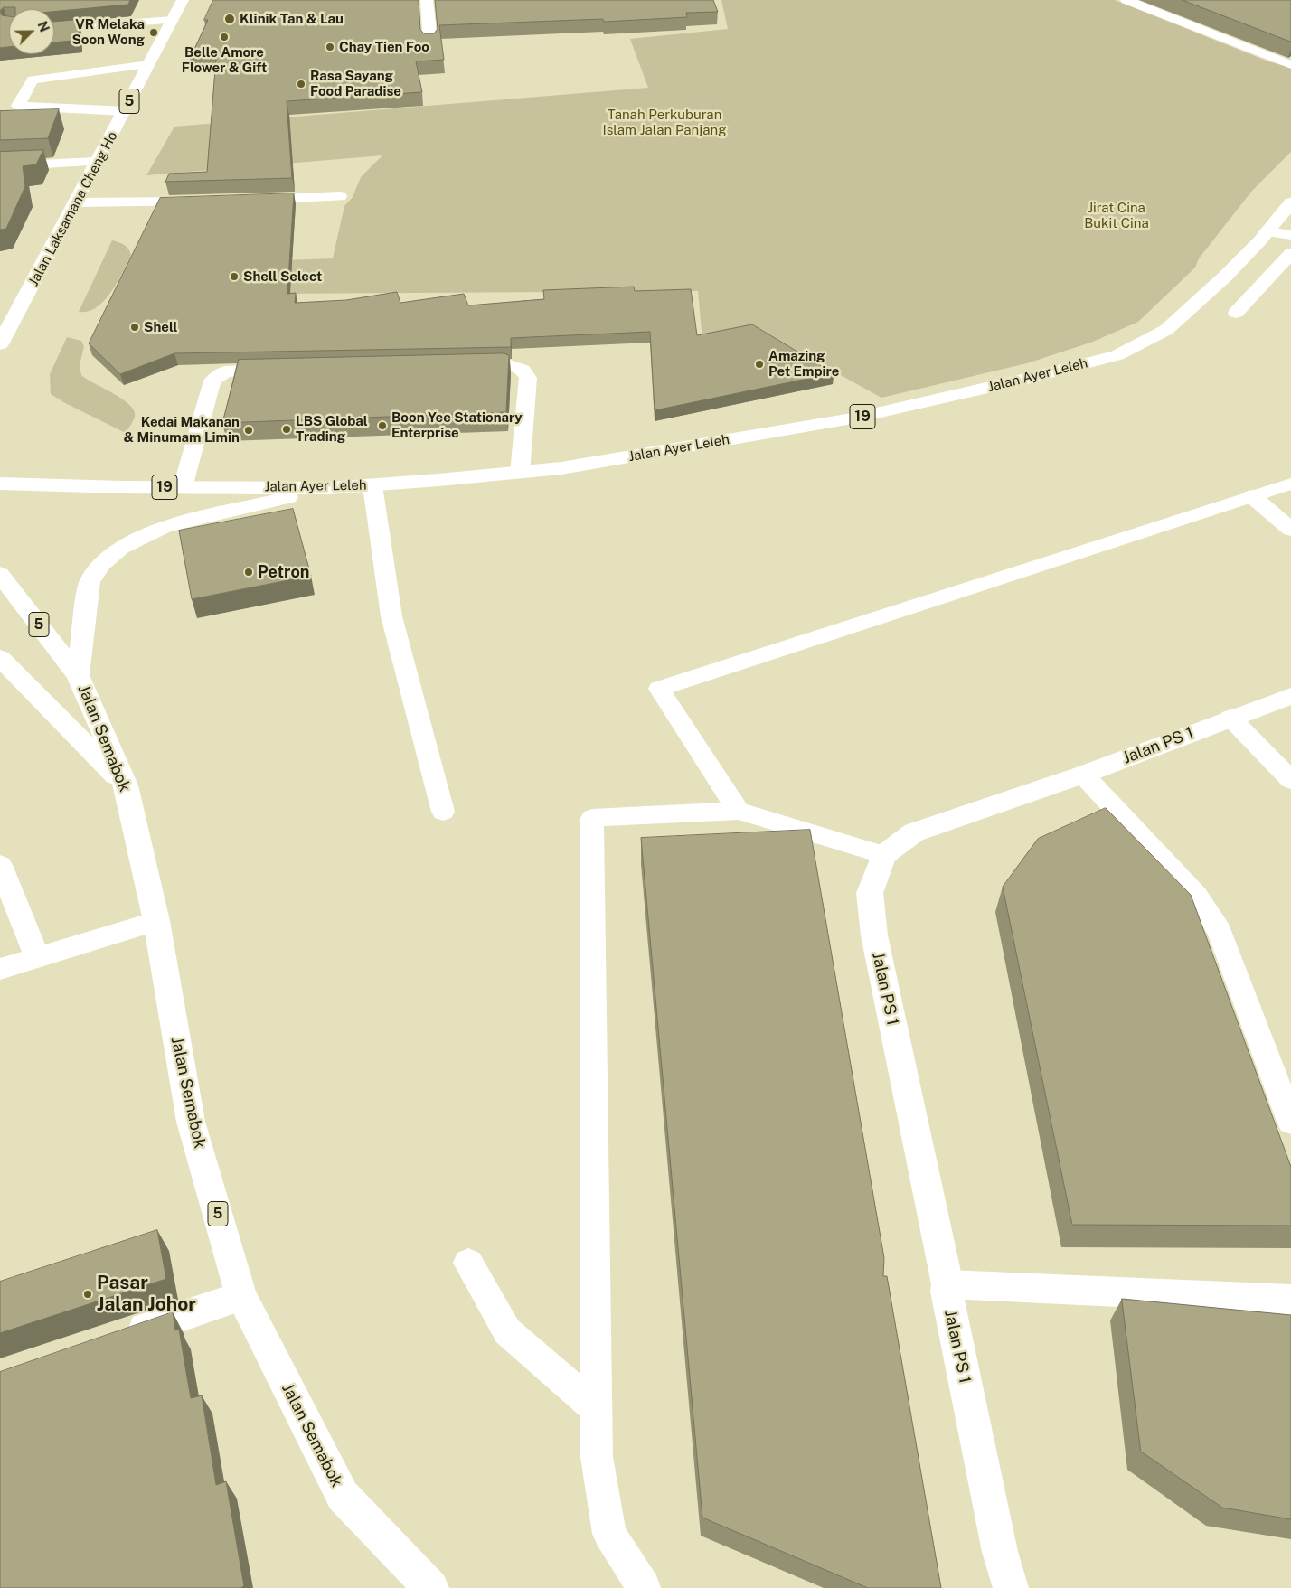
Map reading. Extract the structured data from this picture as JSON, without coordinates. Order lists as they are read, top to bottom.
{
  "streets": {
    "main road": [
      "5",
      "Jalan Laksamana Cheng Ho",
      "Jalan Ayer Leleh",
      "19",
      "Jalan Semabok",
      "Jalan PS 1"
    ]
  },
  "parks": ["Tanah Perkuburan Islam Jalan Panjang", "Jirat Cina Bukit Cina"],
  "places": [
    "Klinik Tan & Lau",
    "VR Melaka Soon Wong",
    "Belle Amore Flower & Gift",
    "Chay Tien Foo",
    "Rasa Sayang Food Paradise",
    "Shell Select",
    "Shell",
    "Amazing Pet Empire",
    "Boon Yee Stationary Enterprise",
    "LBS Global Trading",
    "Kedai Makanan & Minumam Limin",
    "Petron",
    "Pasar Jalan Johor"
  ],
  "north": "top right"
}
